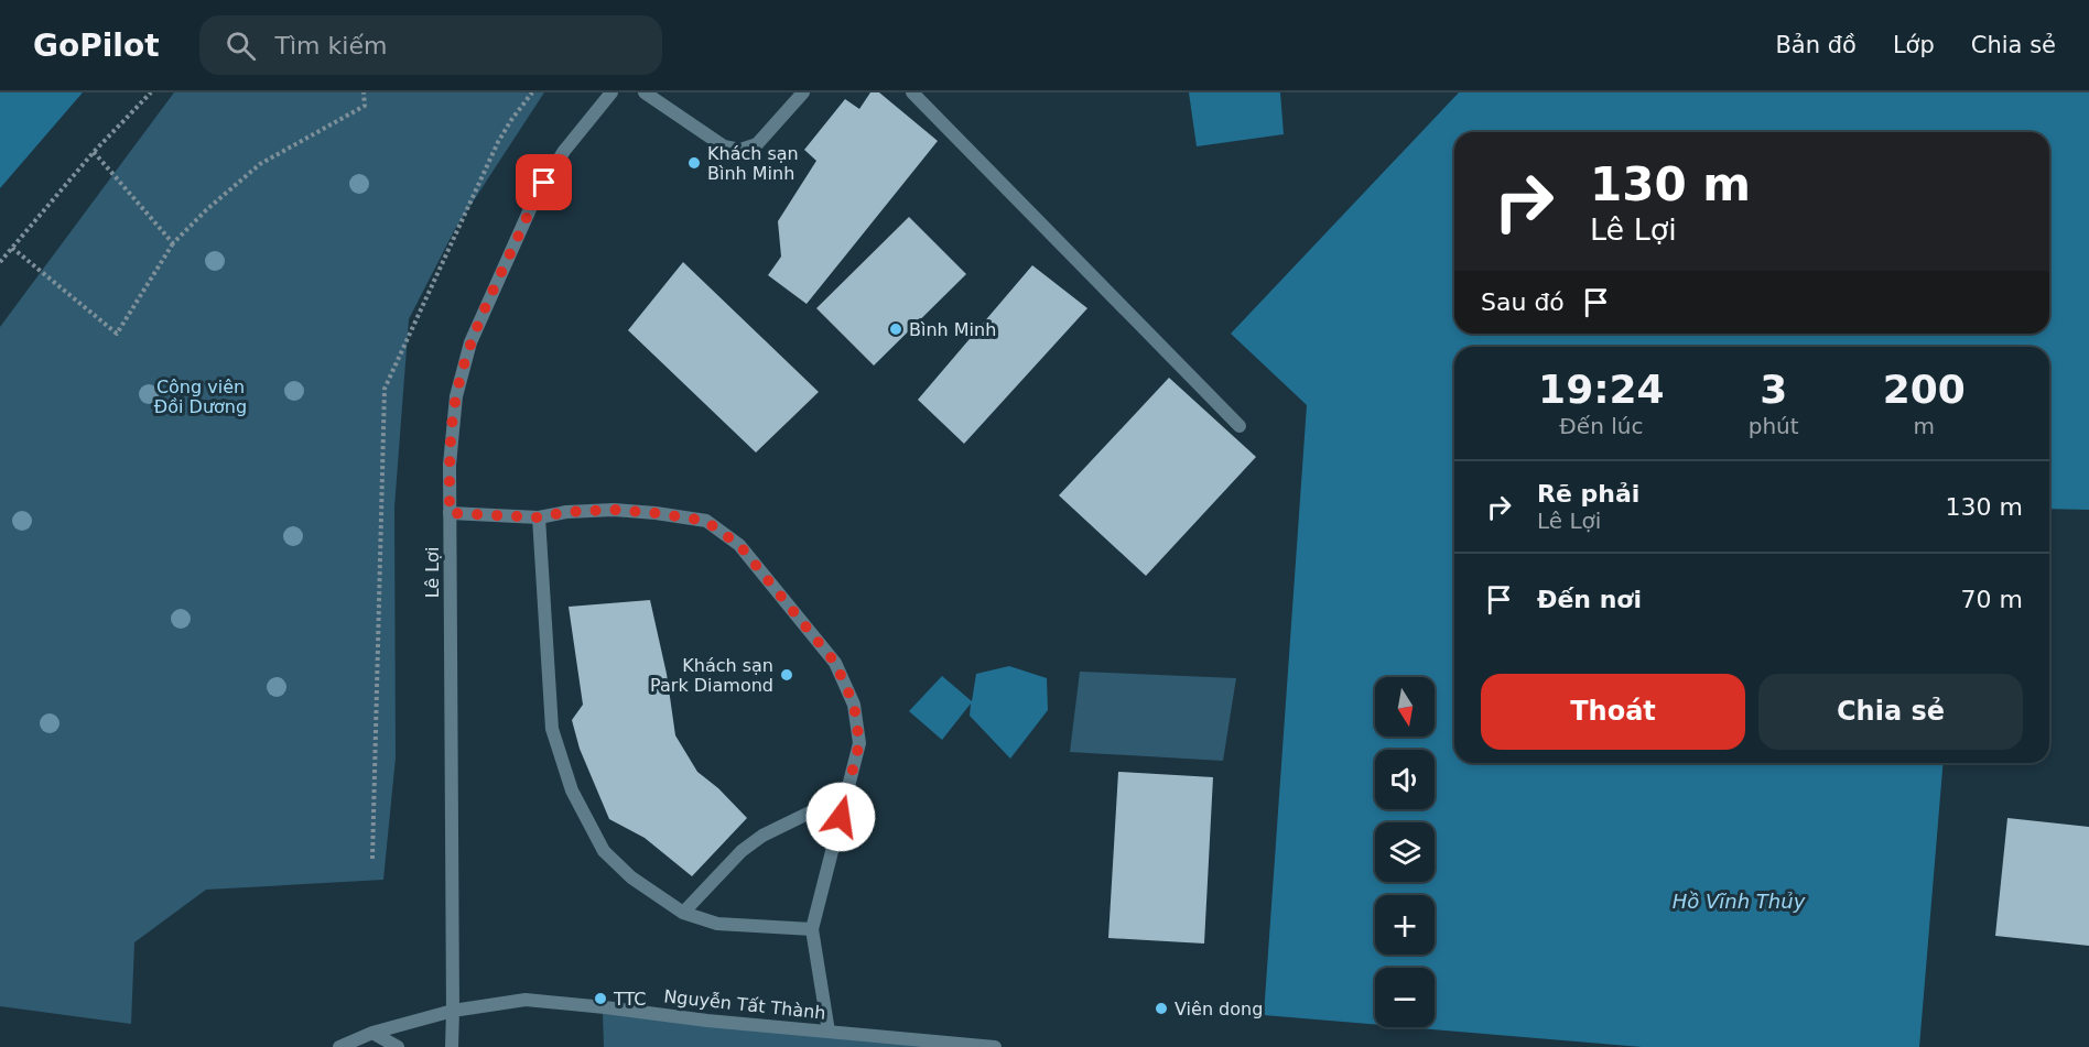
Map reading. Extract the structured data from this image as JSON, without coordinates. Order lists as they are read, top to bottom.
{
  "streets": {
    "street": ["Lê Lợi", "Nguyễn Tất Thành"]
  },
  "crossings": [
    ["Lê Lợi", "Nguyễn Tất Thành"]
  ],
  "water": ["Hồ Vĩnh Thủy"],
  "parks": ["Công viên Đồi Dương"],
  "places": [
    "Khách sạn Bình Minh",
    "Bình Minh",
    "Khách sạn Park Diamond",
    "TTC",
    "Viên dong"
  ],
  "north": "bottom",
  "page": {
    "header": "GoPilot",
    "search": "Tìm kiếm",
    "nav": ["Bản đồ", "Lớp", "Chia sẻ"],
    "turn": ["130 m", "Lê Lợi"],
    "then": "Sau đó",
    "eta": [
      "19:24",
      "Đến lúc",
      "3",
      "phút",
      "200",
      "m"
    ],
    "list": [
      {
        "name": "Rẽ phải",
        "note": "Lê Lợi",
        "value": "130 m"
      },
      {
        "name": "Đến nơi",
        "value": "70 m"
      }
    ],
    "buttons": ["Thoát", "Chia sẻ"],
    "map_buttons": ["+", "−"]
  }
}
